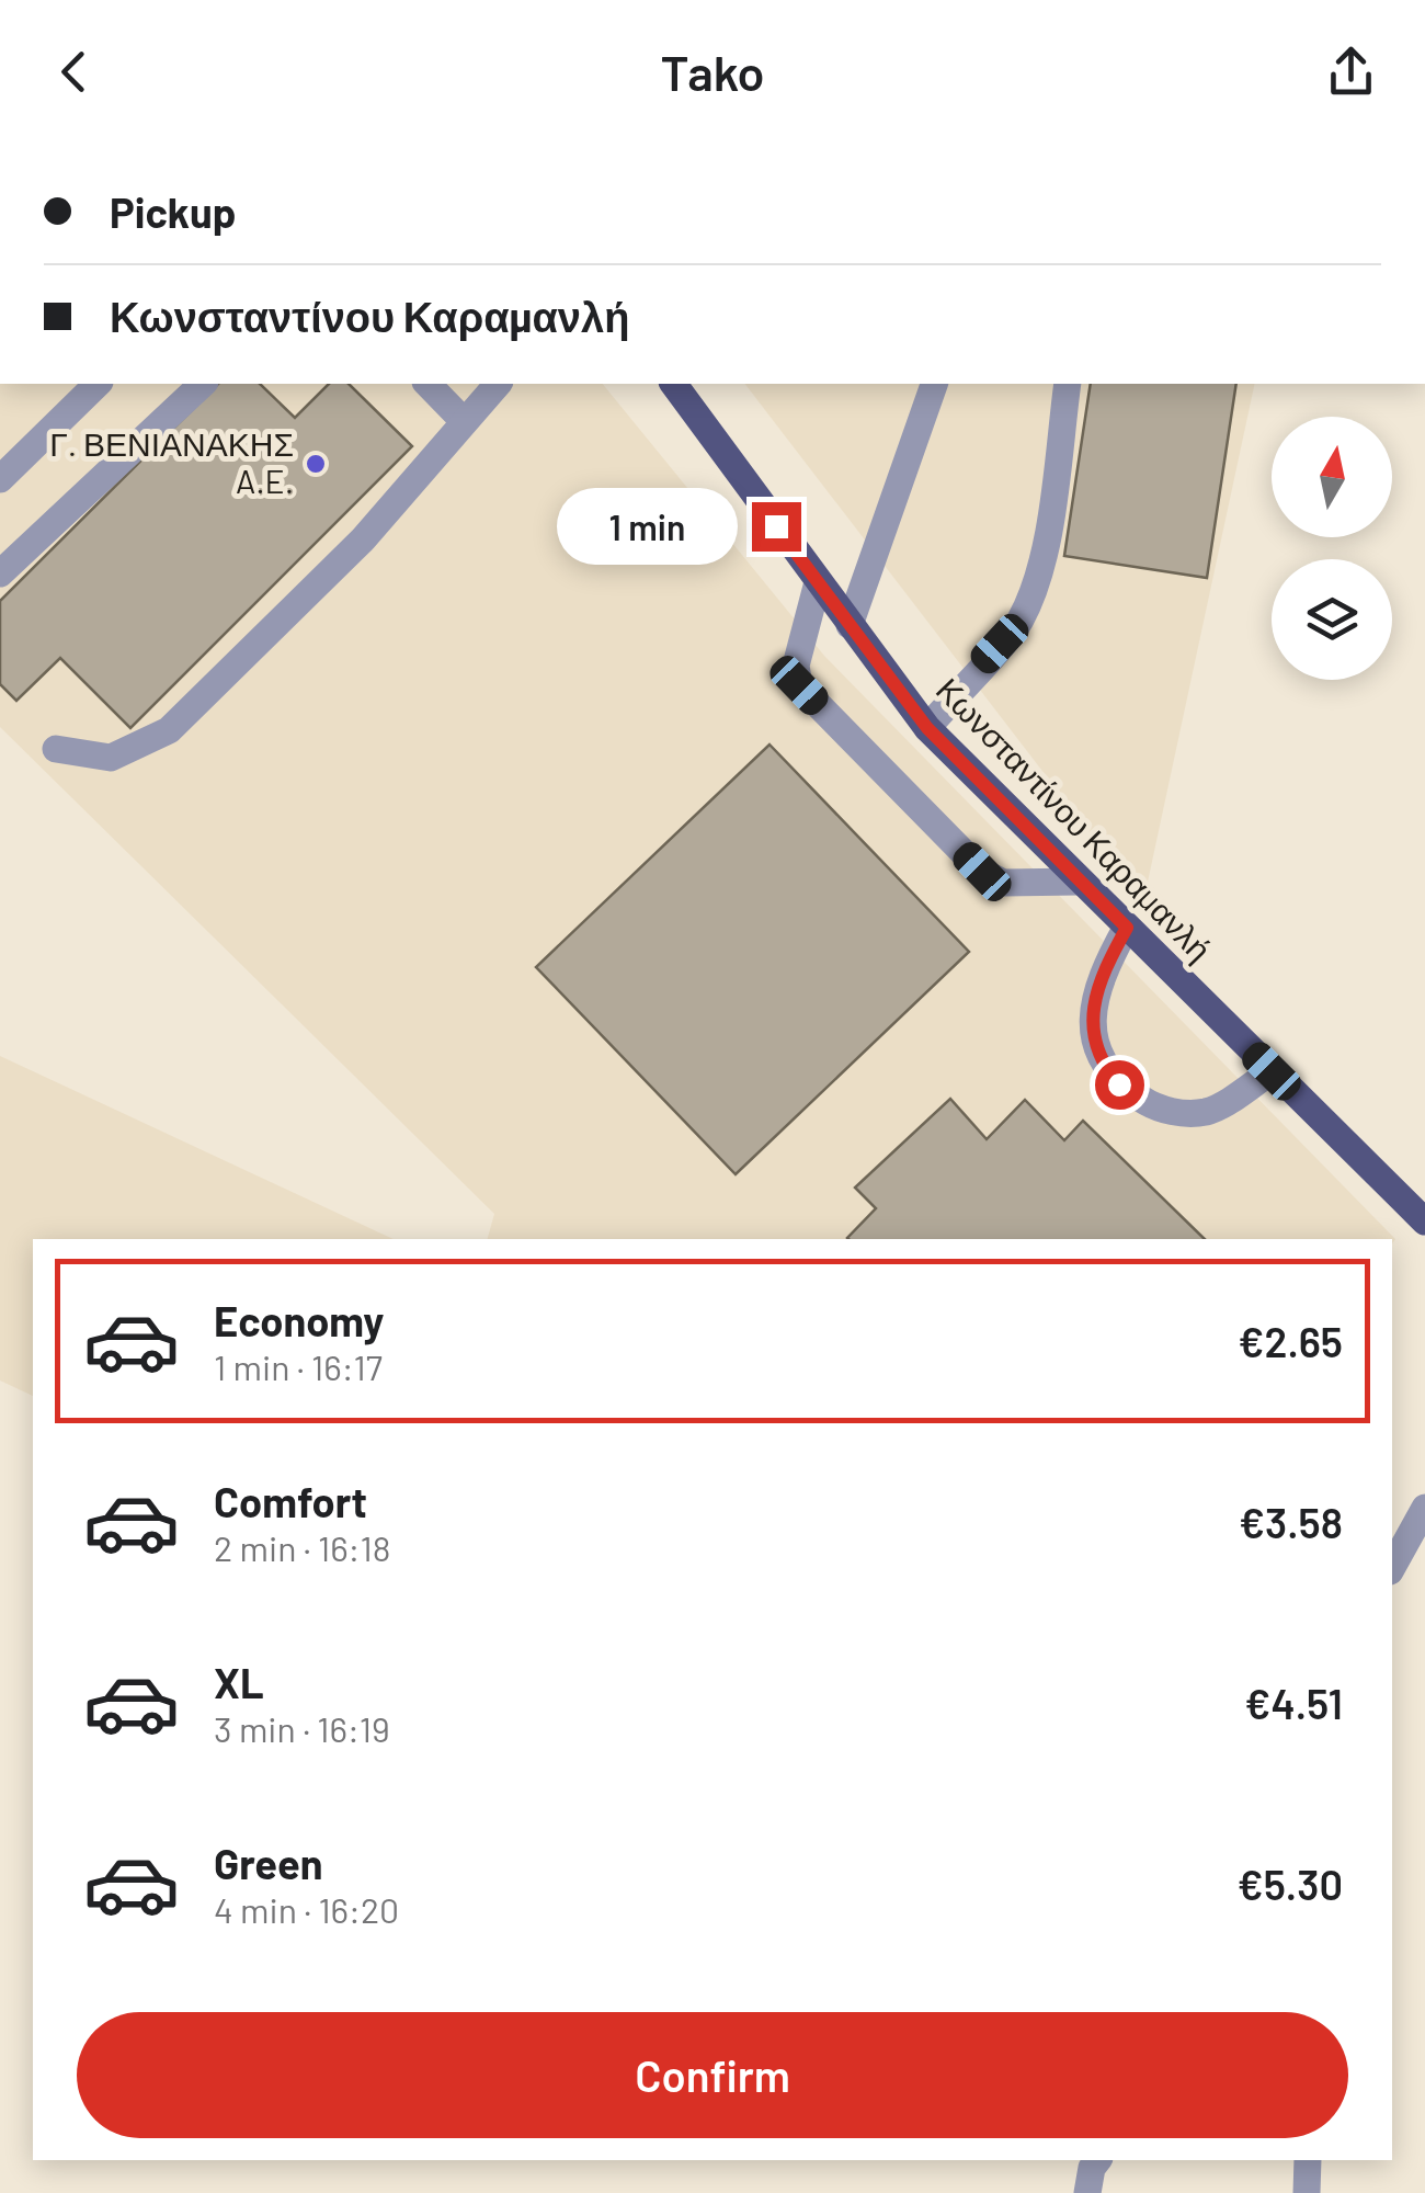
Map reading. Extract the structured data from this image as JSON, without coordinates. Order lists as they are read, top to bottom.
{
  "streets": {
    "main road": ["Κωνσταντίνου Καραμανλή"]
  },
  "places": ["Γ. ΒΕΝΙΑΝΑΚΗΣ A.E."],
  "north": "top",
  "page": {
    "header": "Tako",
    "banner": ["Pickup", "Κωνσταντίνου Καραμανλή"],
    "bubble": "1 min",
    "list": [
      {
        "name": "Economy",
        "note": "1 min · 16:17",
        "value": "€2.65"
      },
      {
        "name": "Comfort",
        "note": "2 min · 16:18",
        "value": "€3.58"
      },
      {
        "name": "XL",
        "note": "3 min · 16:19",
        "value": "€4.51"
      },
      {
        "name": "Green",
        "note": "4 min · 16:20",
        "value": "€5.30"
      }
    ],
    "buttons": "Confirm"
  }
}
